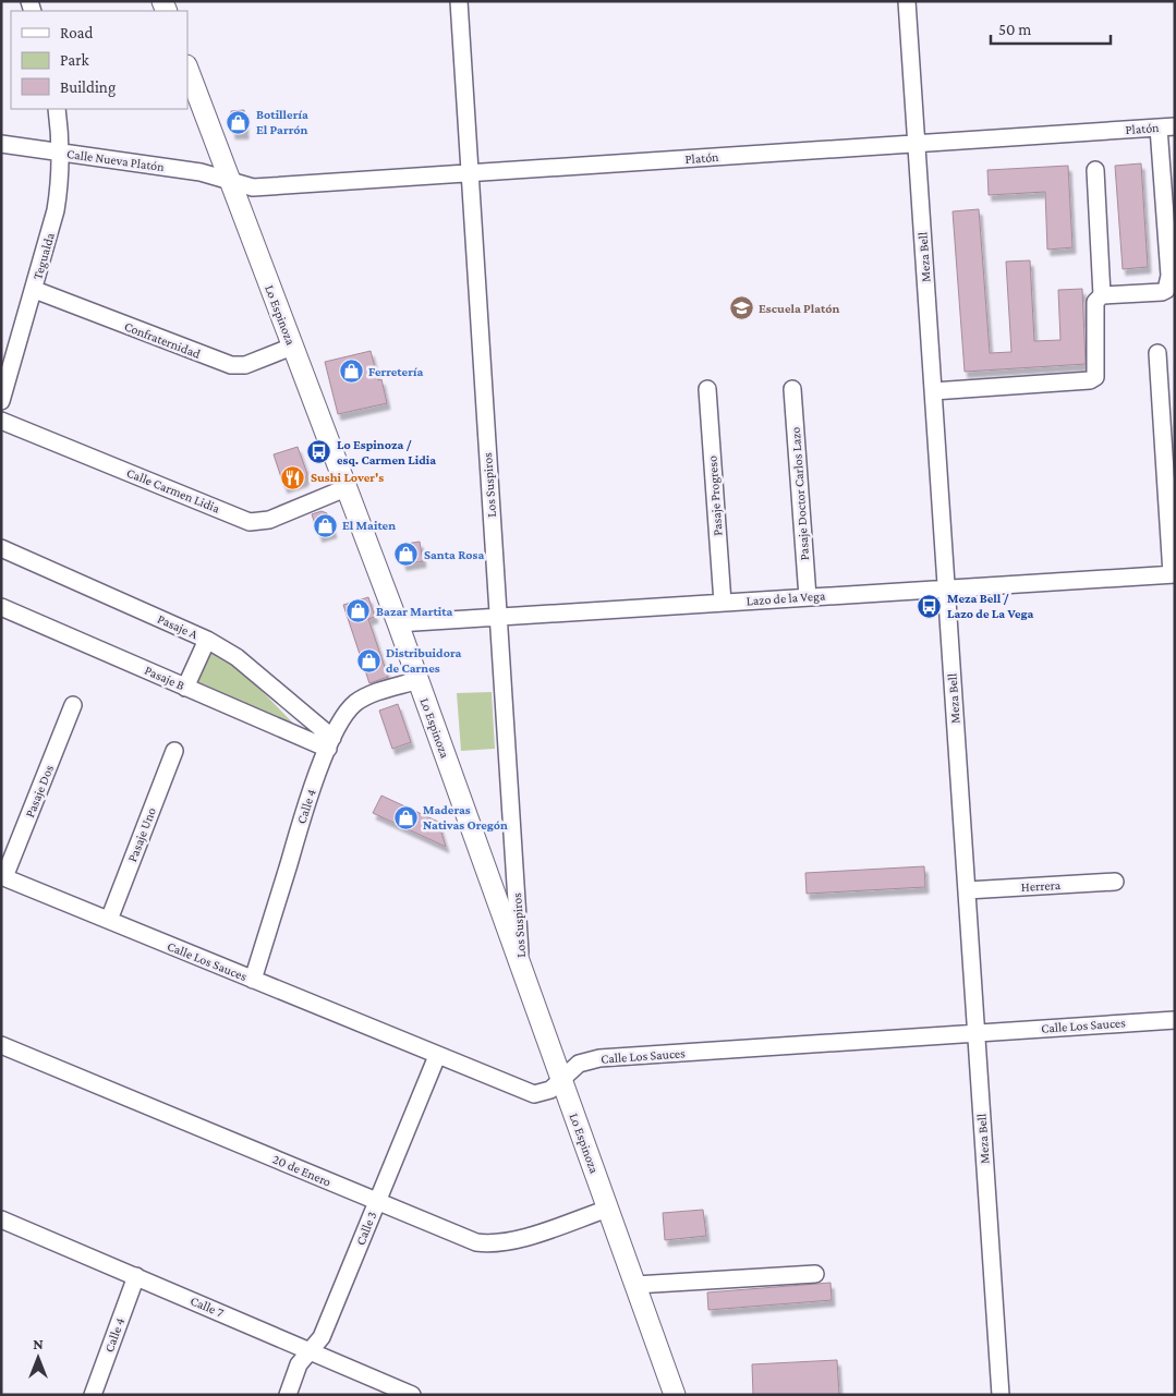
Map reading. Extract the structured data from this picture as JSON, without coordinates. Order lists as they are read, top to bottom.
{
  "streets": {
    "main road": ["Lo Espinoza"],
    "street": [
      "Platón",
      "Calle Nueva Platón",
      "Tegualda",
      "Meza Bell",
      "Confraternidad",
      "Los Suspiros",
      "Calle Carmen Lidia",
      "Pasaje Doctor Carlos Lazo",
      "Pasaje Progreso",
      "Lazo de la Vega",
      "Pasaje A",
      "Pasaje B",
      "Pasaje Dos",
      "Calle 4",
      "Pasaje Uno",
      "Herrera",
      "Calle Los Sauces",
      "20 de Enero",
      "Calle 3",
      "Calle 7"
    ]
  },
  "crossings": [
    ["Platón", "Calle Nueva Platón"],
    ["Platón", "Meza Bell"],
    ["Platón", "Lo Espinoza"],
    ["Platón", "Los Suspiros"],
    ["Calle Nueva Platón", "Tegualda"],
    ["Calle Nueva Platón", "Lo Espinoza"],
    ["Tegualda", "Confraternidad"],
    ["Meza Bell", "Lazo de la Vega"],
    ["Meza Bell", "Herrera"],
    ["Meza Bell", "Calle Los Sauces"],
    ["Lo Espinoza", "Confraternidad"],
    ["Lo Espinoza", "Los Suspiros"],
    ["Lo Espinoza", "Calle Carmen Lidia"],
    ["Lo Espinoza", "Lazo de la Vega"],
    ["Lo Espinoza", "Calle 4"],
    ["Lo Espinoza", "Calle Los Sauces"],
    ["Lo Espinoza", "20 de Enero"],
    ["Los Suspiros", "Lazo de la Vega"],
    ["Pasaje Doctor Carlos Lazo", "Lazo de la Vega"],
    ["Pasaje Progreso", "Lazo de la Vega"],
    ["Pasaje A", "Pasaje B"],
    ["Pasaje A", "Calle 4"],
    ["Pasaje B", "Calle 4"],
    ["Pasaje Dos", "Calle Los Sauces"],
    ["Calle 4", "Calle Los Sauces"],
    ["Calle 4", "Calle 7"],
    ["Pasaje Uno", "Calle Los Sauces"],
    ["Calle Los Sauces", "Calle 3"],
    ["20 de Enero", "Calle 3"],
    ["Calle 3", "Calle 7"]
  ],
  "places": {
    "shop": [
      "Botillería El Parrón",
      "Ferretería",
      "El Maiten",
      "Santa Rosa",
      "Bazar Martita",
      "Distribuidora de Carnes",
      "Maderas Nativas Oregón"
    ],
    "school or university": ["Escuela Platón"],
    "bus stop": ["Lo Espinoza / esq. Carmen Lidia", "Meza Bell / Lazo de La Vega"],
    "restaurant": ["Sushi Lover's"]
  },
  "legend": ["Road", "Park", "Building"],
  "scale_bar": "50 m",
  "north": "top"
}
